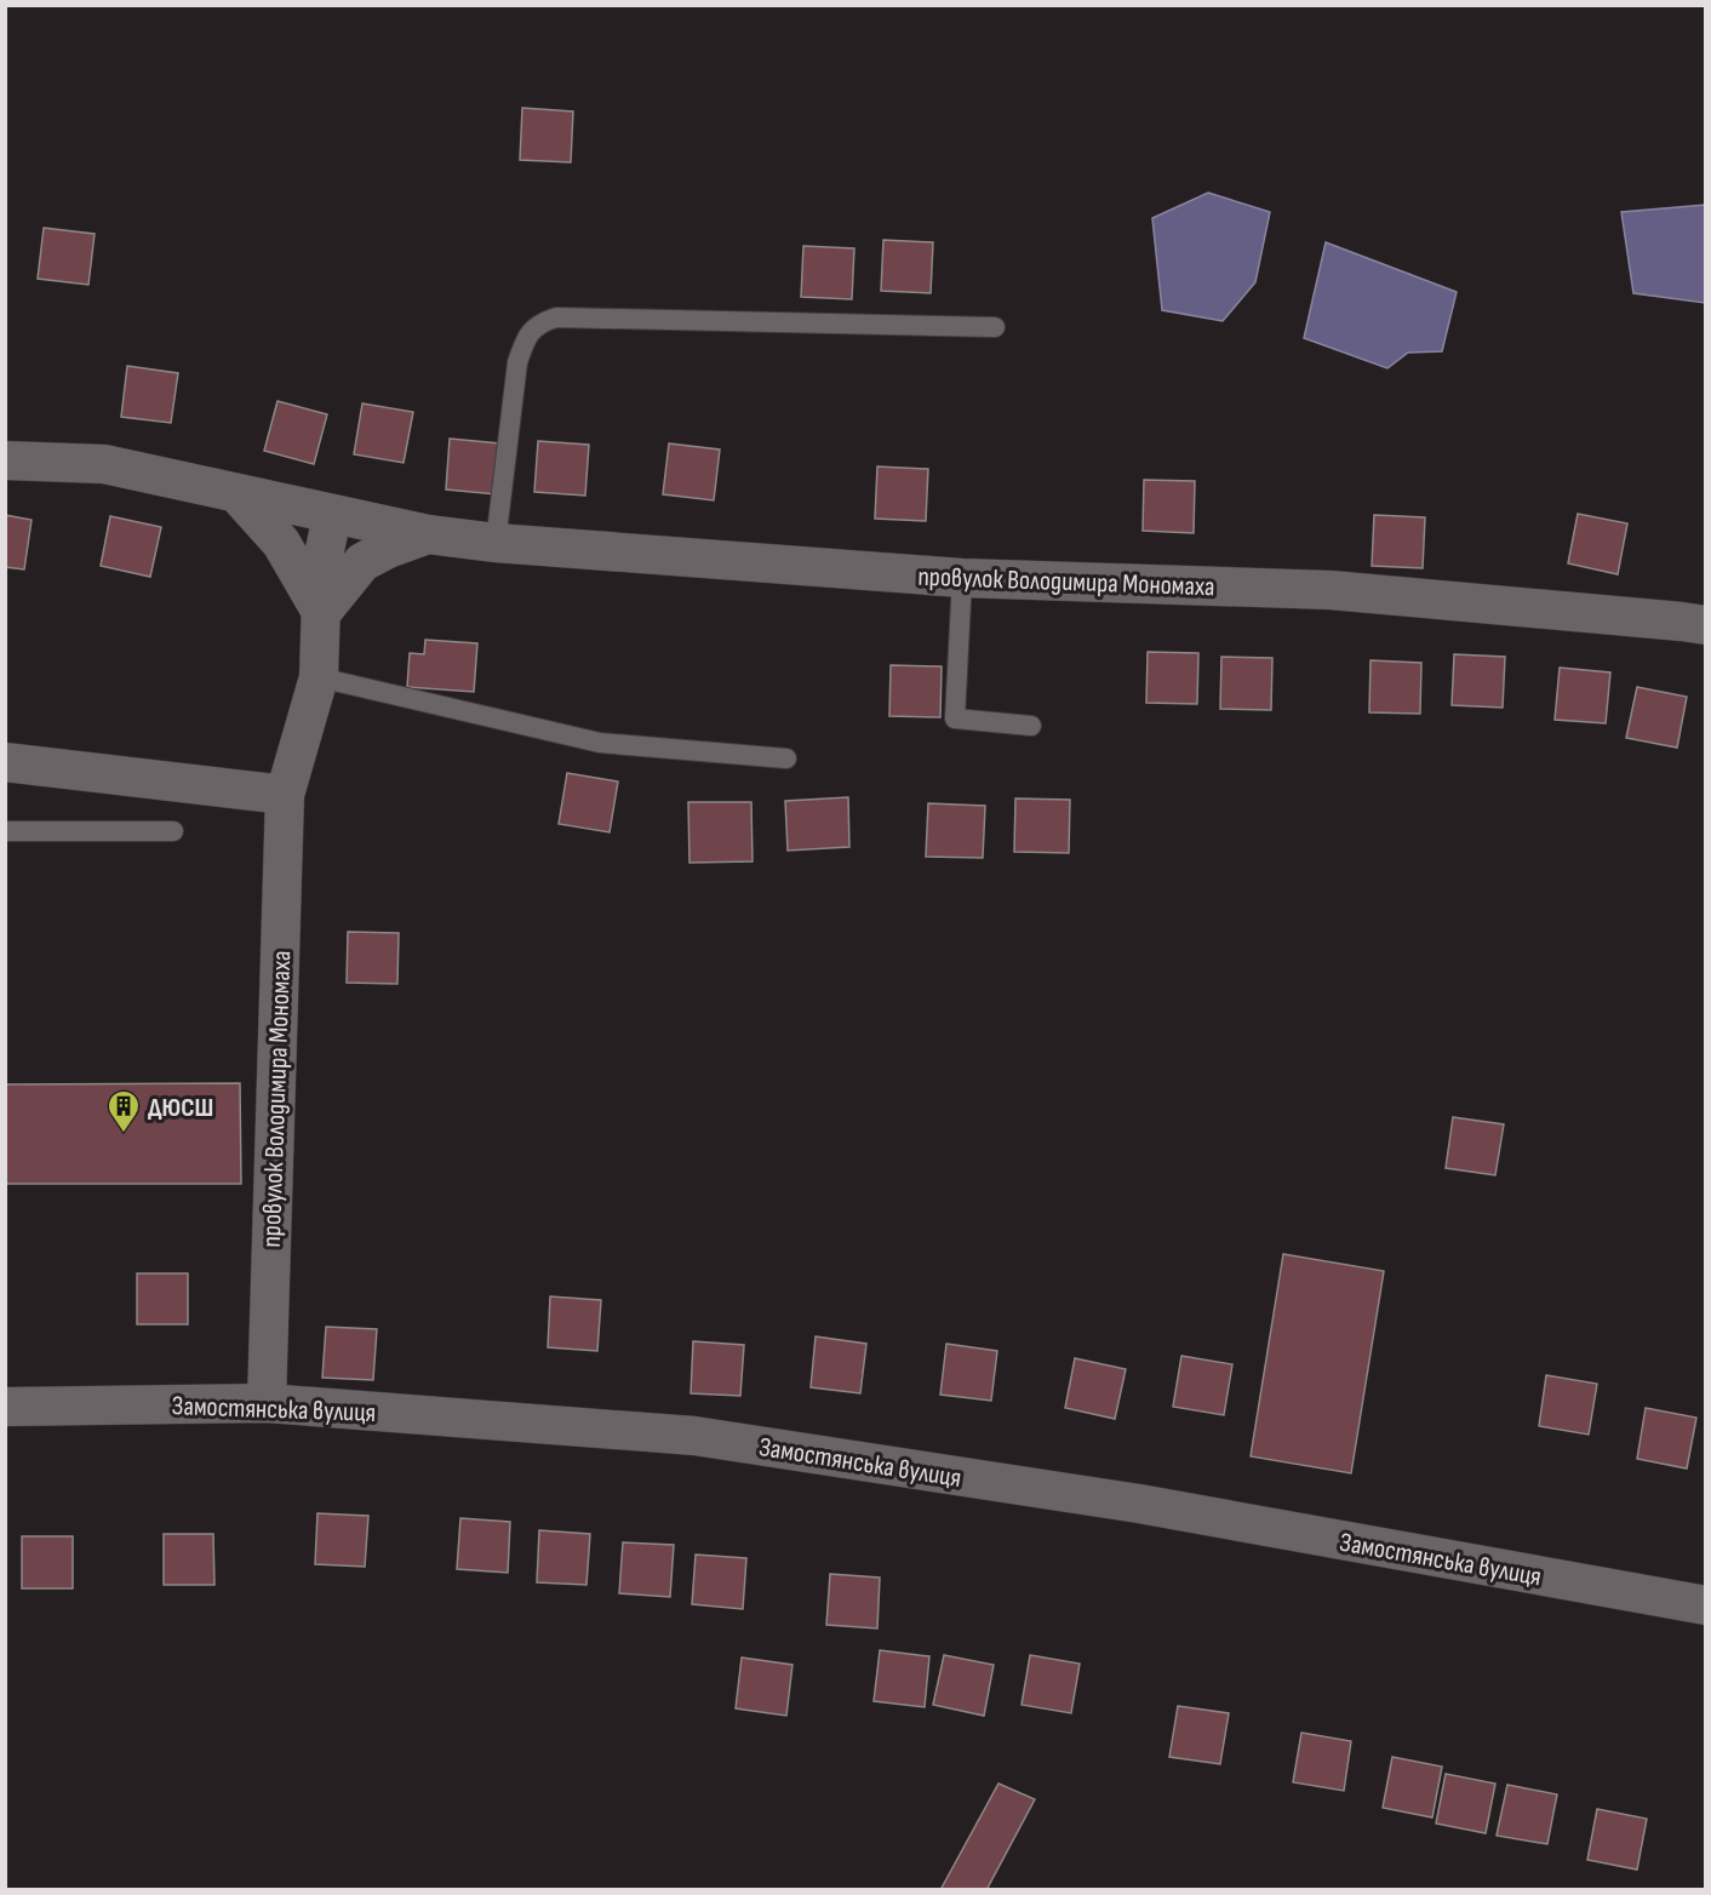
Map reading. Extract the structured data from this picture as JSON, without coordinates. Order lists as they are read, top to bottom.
{
  "streets": {
    "street": ["провулок Володимира Мономаха", "Замостянська вулиця"]
  },
  "crossings": [
    ["провулок Володимира Мономаха", "Замостянська вулиця"]
  ],
  "places": {
    "building": ["ДЮСШ"]
  }
}
